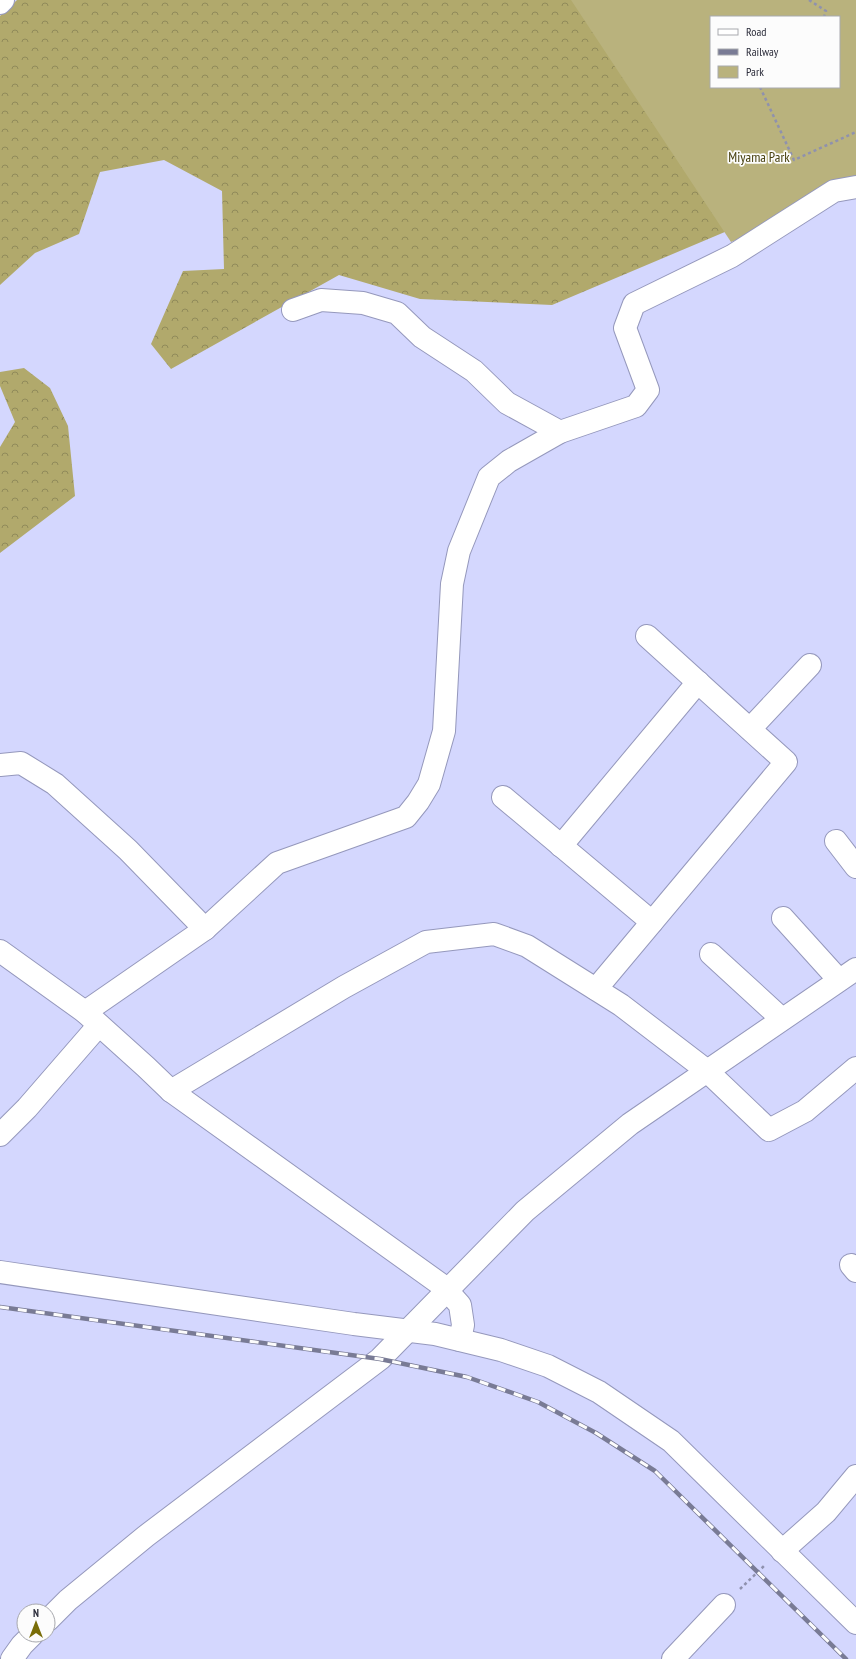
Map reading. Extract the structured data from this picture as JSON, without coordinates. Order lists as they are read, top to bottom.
{
  "parks": ["Miyama Park"],
  "legend": ["Road", "Railway", "Park"],
  "north": "top"
}
